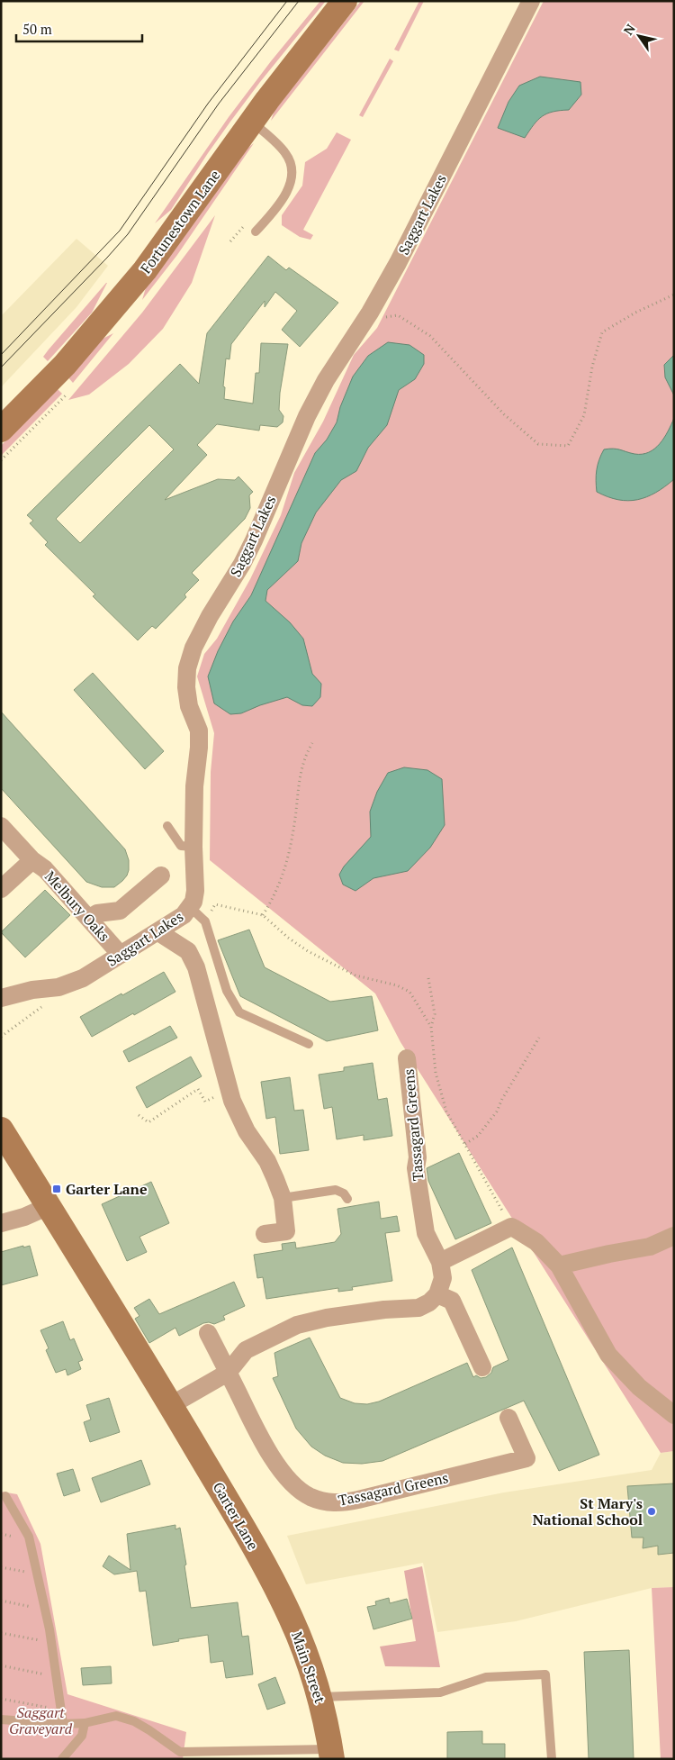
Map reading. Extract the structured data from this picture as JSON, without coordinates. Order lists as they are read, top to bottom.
{
  "streets": {
    "street": [
      "Saggart Lakes",
      "Fortunestown Lane",
      "Melbury Oaks",
      "Tassagard Greens",
      "Garter Lane",
      "Main Street"
    ]
  },
  "crossings": [
    ["Saggart Lakes", "Melbury Oaks"],
    ["Garter Lane", "Main Street"]
  ],
  "parks": ["Saggart Graveyard"],
  "places": {
    "transit": ["Garter Lane"],
    "other": ["St Mary's National School"]
  },
  "scale_bar": "50 m",
  "north": "top left"
}
